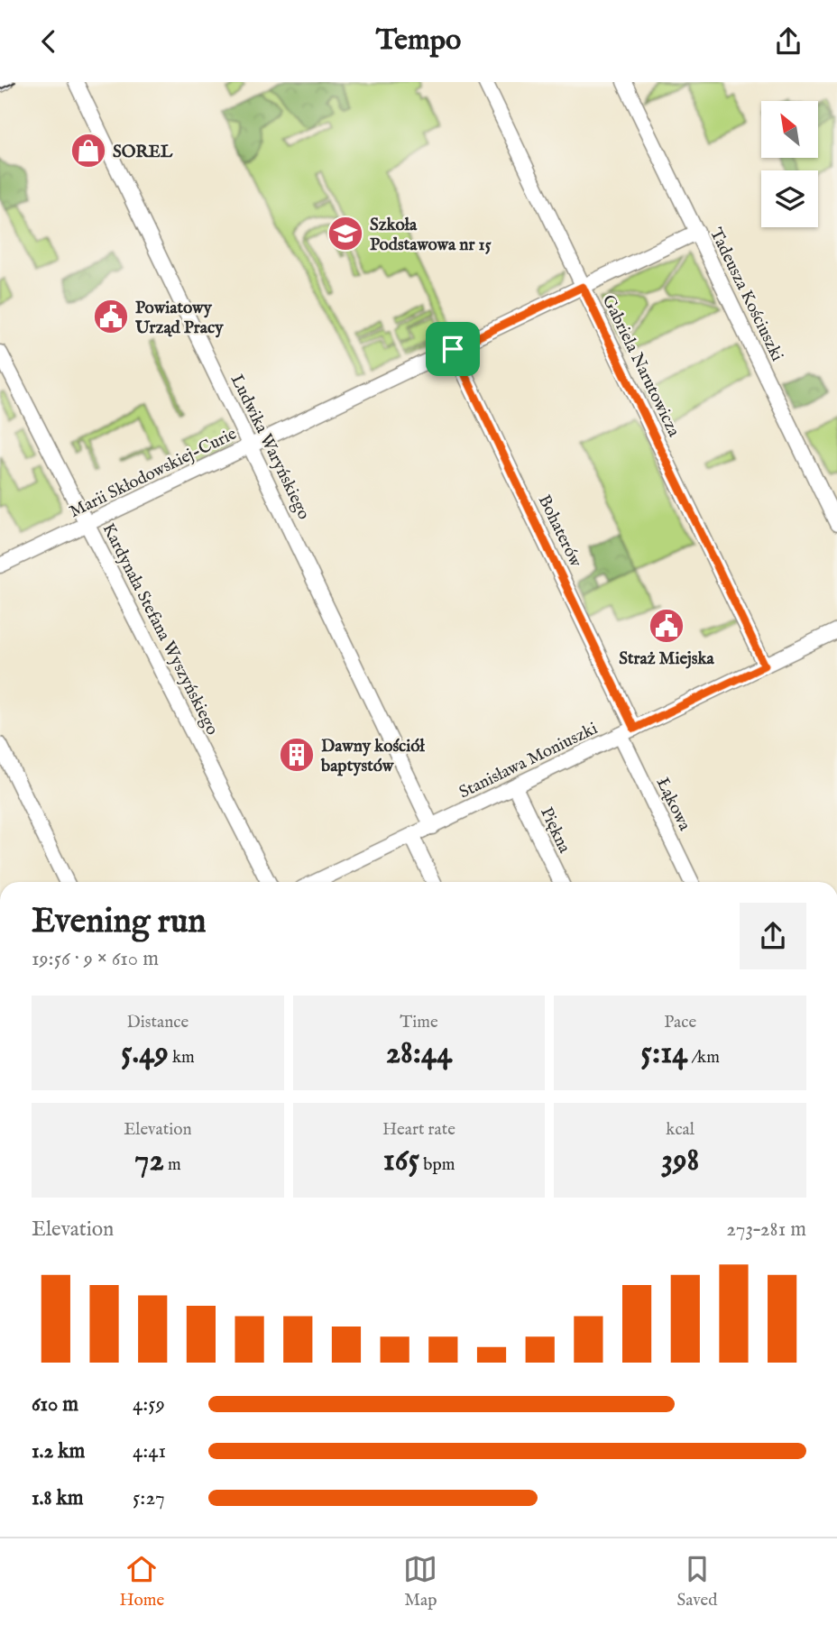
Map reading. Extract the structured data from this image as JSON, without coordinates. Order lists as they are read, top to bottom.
{
  "streets": {
    "street": [
      "Tadeusza Kościuszki",
      "Gabriela Narutowicza",
      "Ludwika Waryńskiego",
      "Marii Skłodowskiej-Curie",
      "Bohaterów",
      "Kardynała Stefana Wyszyńskiego",
      "Stanisława Moniuszki",
      "Łąkowa",
      "Piękna"
    ]
  },
  "crossings": [
    ["Tadeusza Kościuszki", "Marii Skłodowskiej-Curie"],
    ["Gabriela Narutowicza", "Marii Skłodowskiej-Curie"],
    ["Gabriela Narutowicza", "Stanisława Moniuszki"],
    ["Ludwika Waryńskiego", "Marii Skłodowskiej-Curie"],
    ["Ludwika Waryńskiego", "Stanisława Moniuszki"],
    ["Marii Skłodowskiej-Curie", "Bohaterów"],
    ["Marii Skłodowskiej-Curie", "Kardynała Stefana Wyszyńskiego"],
    ["Bohaterów", "Stanisława Moniuszki"],
    ["Stanisława Moniuszki", "Łąkowa"],
    ["Stanisława Moniuszki", "Piękna"]
  ],
  "places": {
    "shop": ["SOREL"],
    "school or university": ["Szkoła Podstawowa nr 15"],
    "public building": ["Powiatowy Urząd Pracy", "Straż Miejska"],
    "building": ["Dawny kościół baptystów"]
  },
  "north": "top left",
  "page": {
    "header": "Tempo",
    "heading": ["Evening run", "19:56 · 9 × 610 m"],
    "stats": [
      ["Distance", "5.49 km"],
      ["Time", "28:44"],
      ["Pace", "5:14 /km"],
      ["Elevation", "72 m"],
      ["Heart rate", "165 bpm"],
      ["kcal", "398"]
    ],
    "chart": ["Elevation", "273–281 m"],
    "list": [
      {
        "name": "610 m",
        "note": "4:59"
      },
      {
        "name": "1.2 km",
        "note": "4:41"
      },
      {
        "name": "1.8 km",
        "note": "5:27"
      }
    ],
    "tabs": ["Home", "Map", "Saved"]
  }
}
